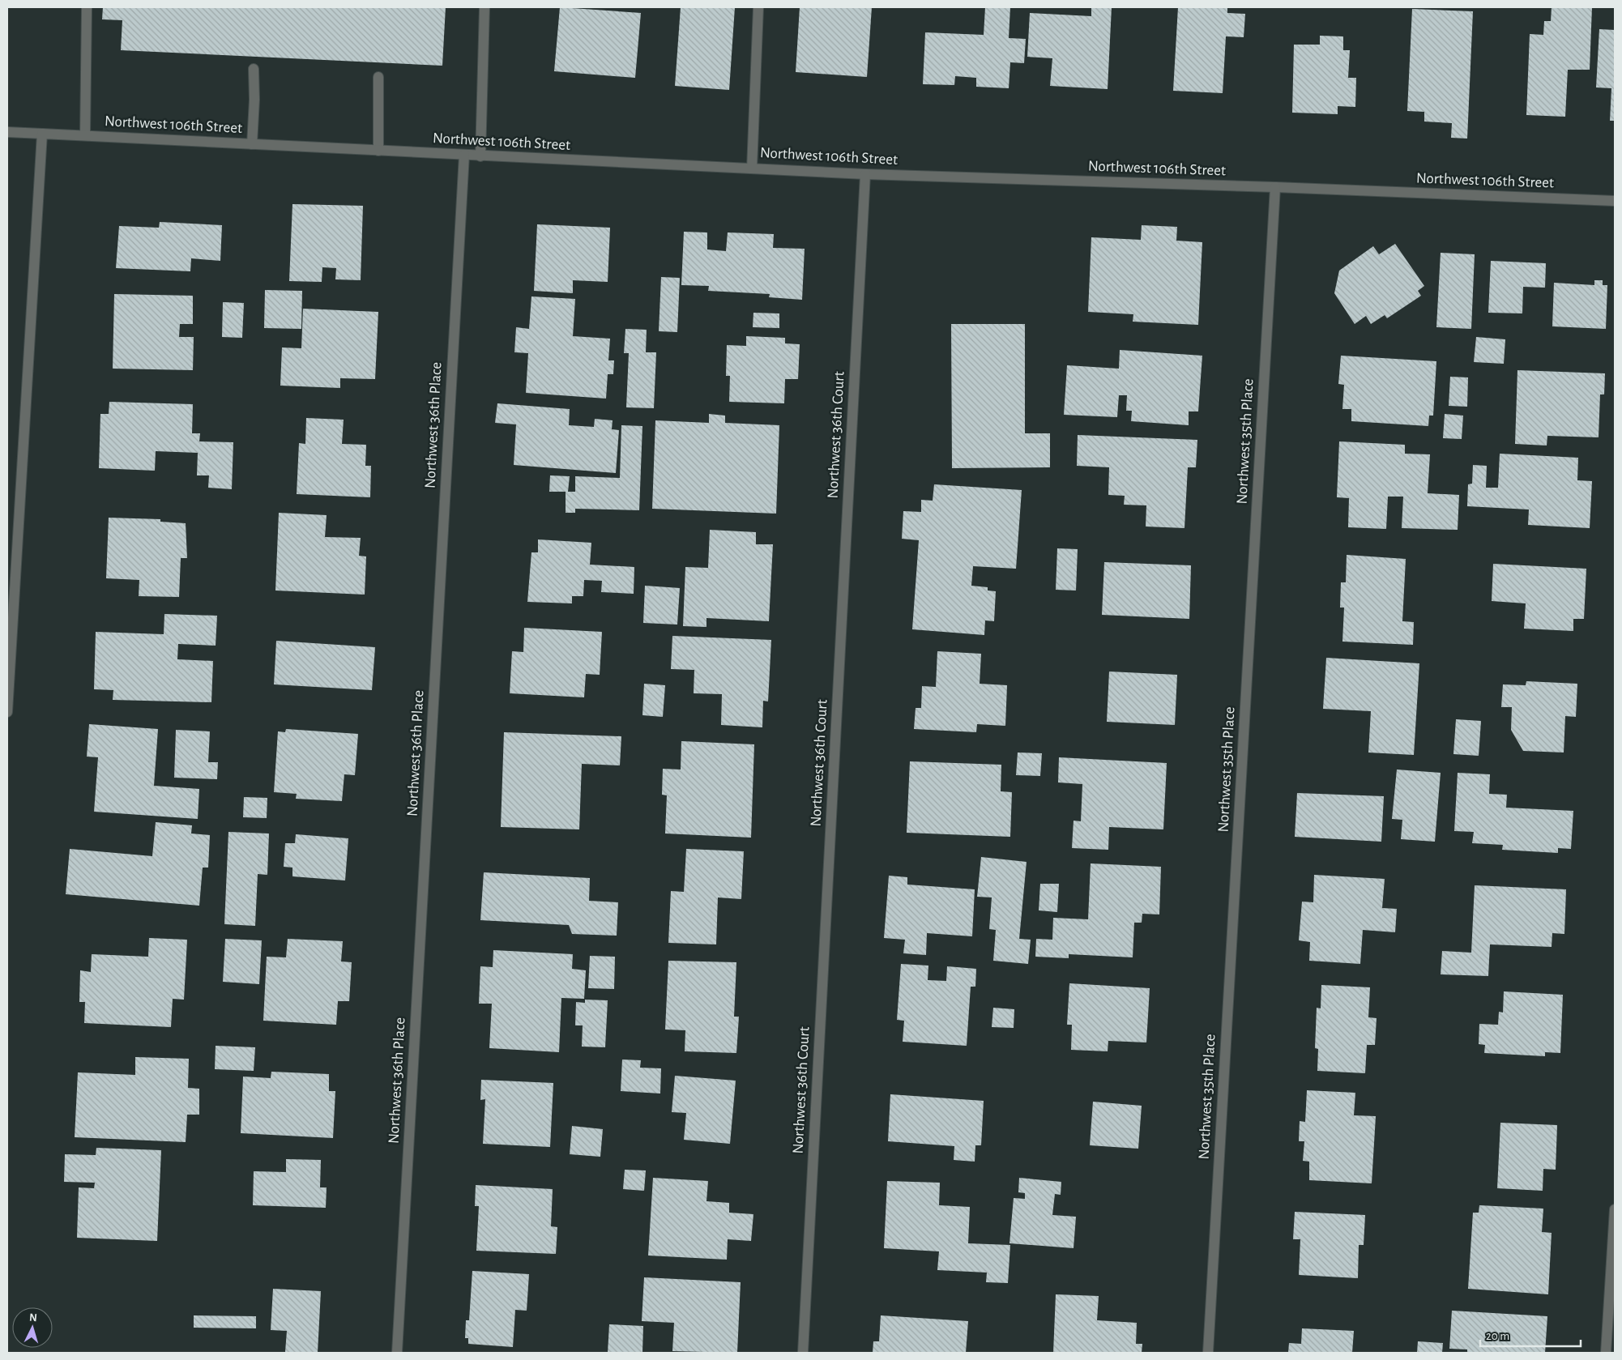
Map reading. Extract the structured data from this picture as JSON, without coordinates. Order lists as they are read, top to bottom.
{
  "streets": {
    "street": [
      "Northwest 106th Street",
      "Northwest 36th Place",
      "Northwest 36th Court",
      "Northwest 35th Place"
    ]
  },
  "crossings": [
    ["Northwest 106th Street", "Northwest 36th Place"],
    ["Northwest 106th Street", "Northwest 36th Court"],
    ["Northwest 106th Street", "Northwest 35th Place"]
  ],
  "scale_bar": "20 m",
  "north": "top"
}
